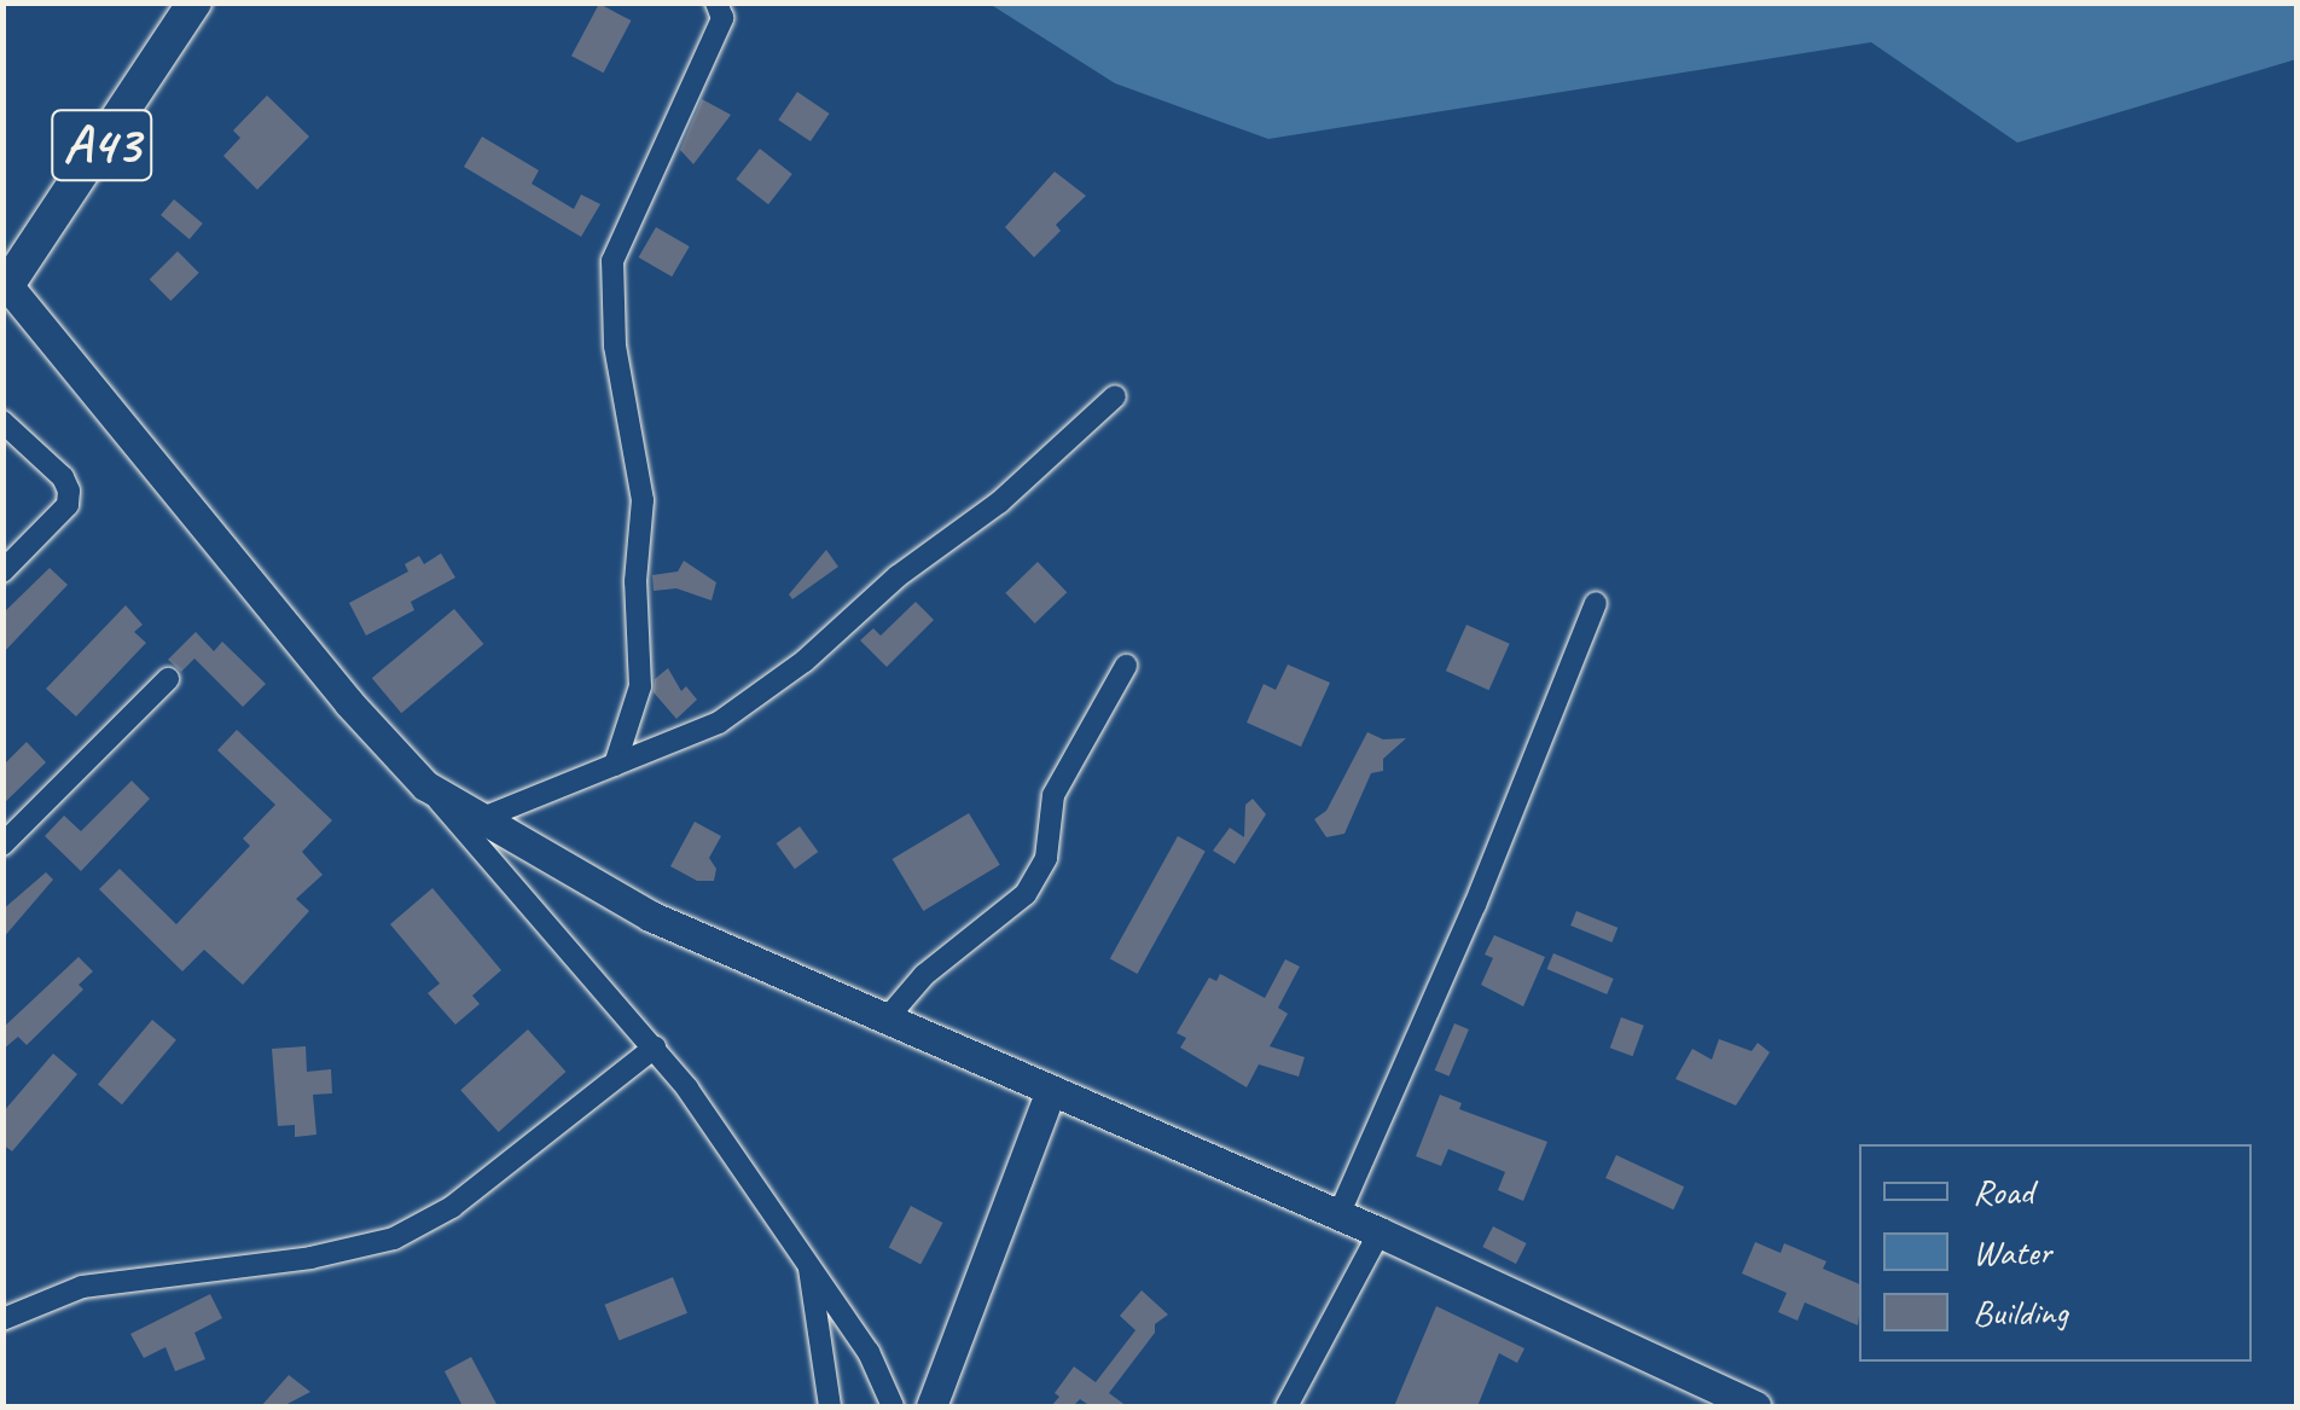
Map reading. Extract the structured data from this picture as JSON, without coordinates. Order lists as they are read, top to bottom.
{
  "streets": {
    "main road": ["A43"]
  },
  "legend": ["Road", "Water", "Building"]
}
